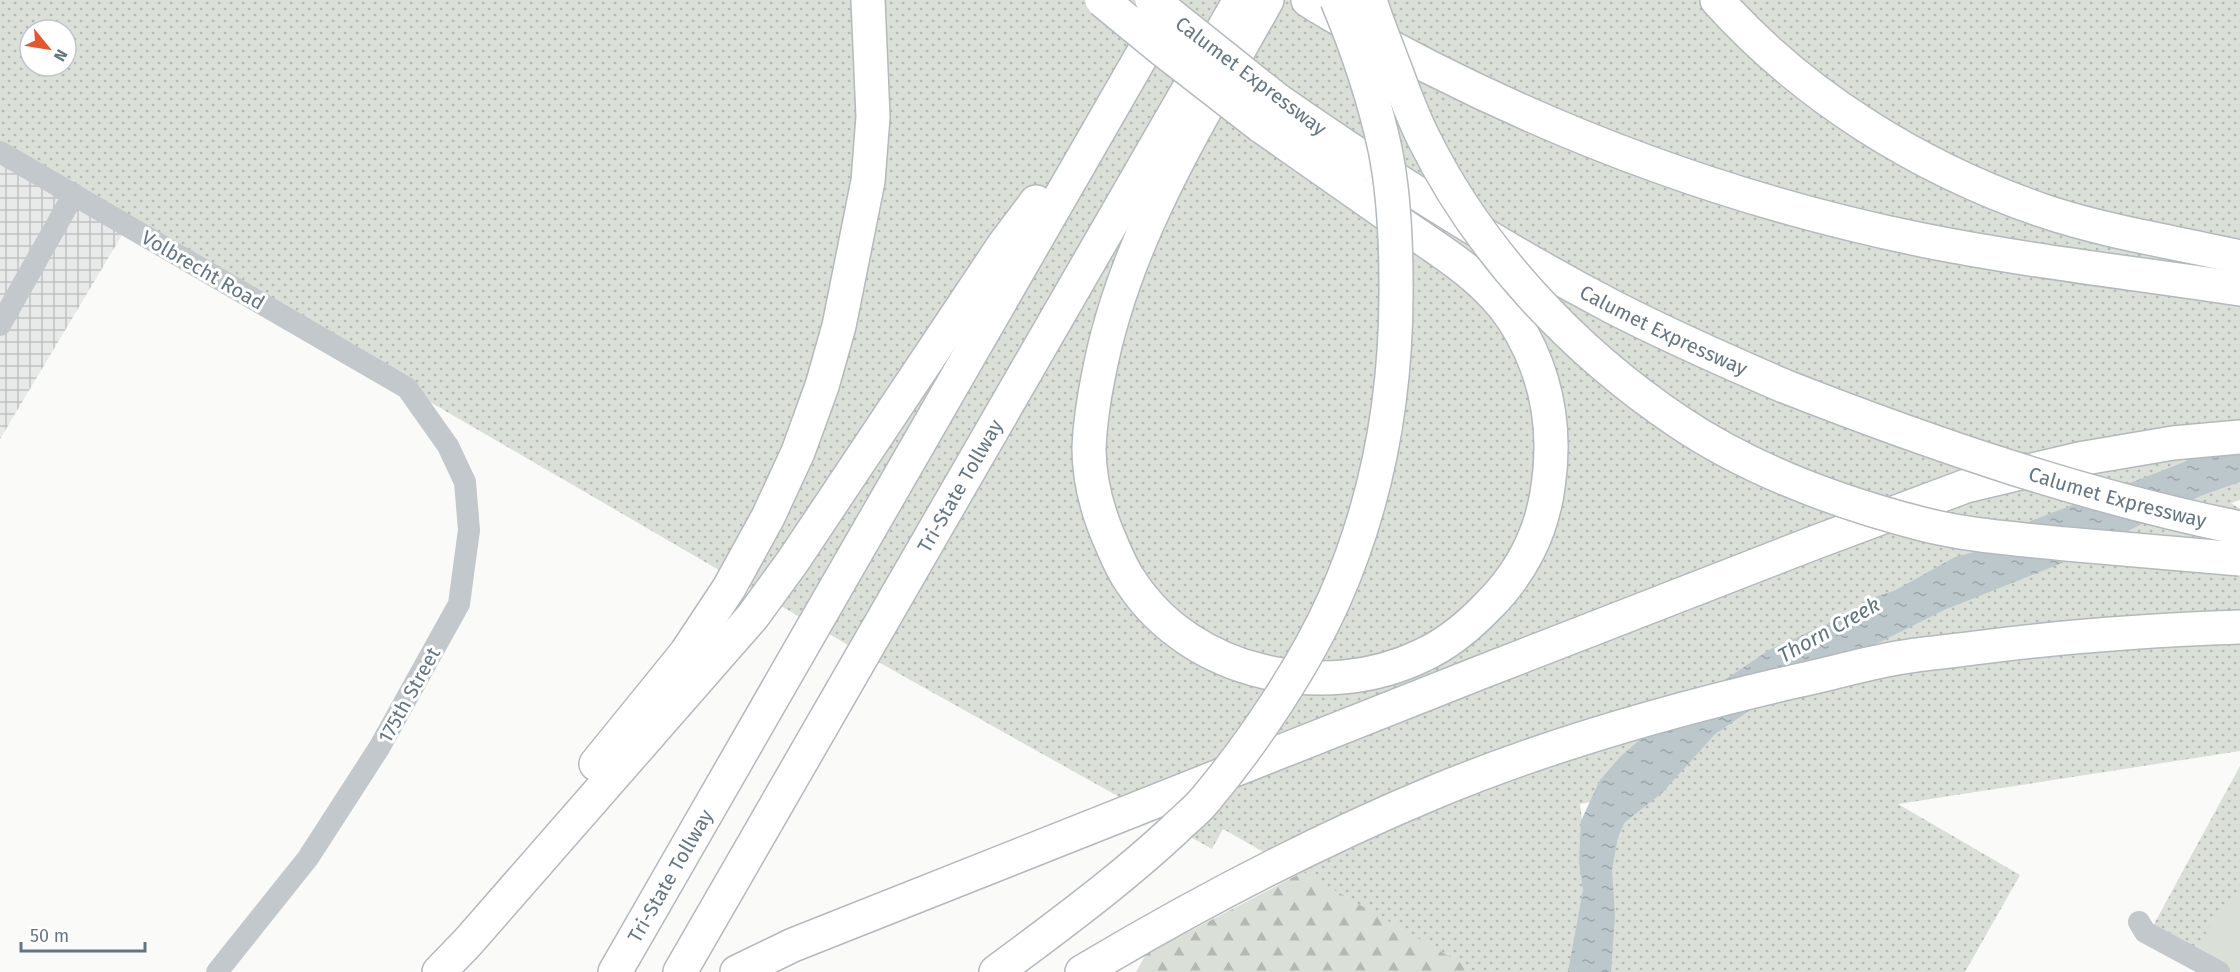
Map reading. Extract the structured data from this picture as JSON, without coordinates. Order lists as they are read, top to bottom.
{
  "streets": {
    "highway": ["Calumet Expressway", "Tri-State Tollway"],
    "street": ["Volbrecht Road", "175th Street"]
  },
  "crossings": [
    ["Volbrecht Road", "175th Street"]
  ],
  "water": ["Thorn Creek"],
  "scale_bar": "50 m",
  "north": "bottom right"
}
